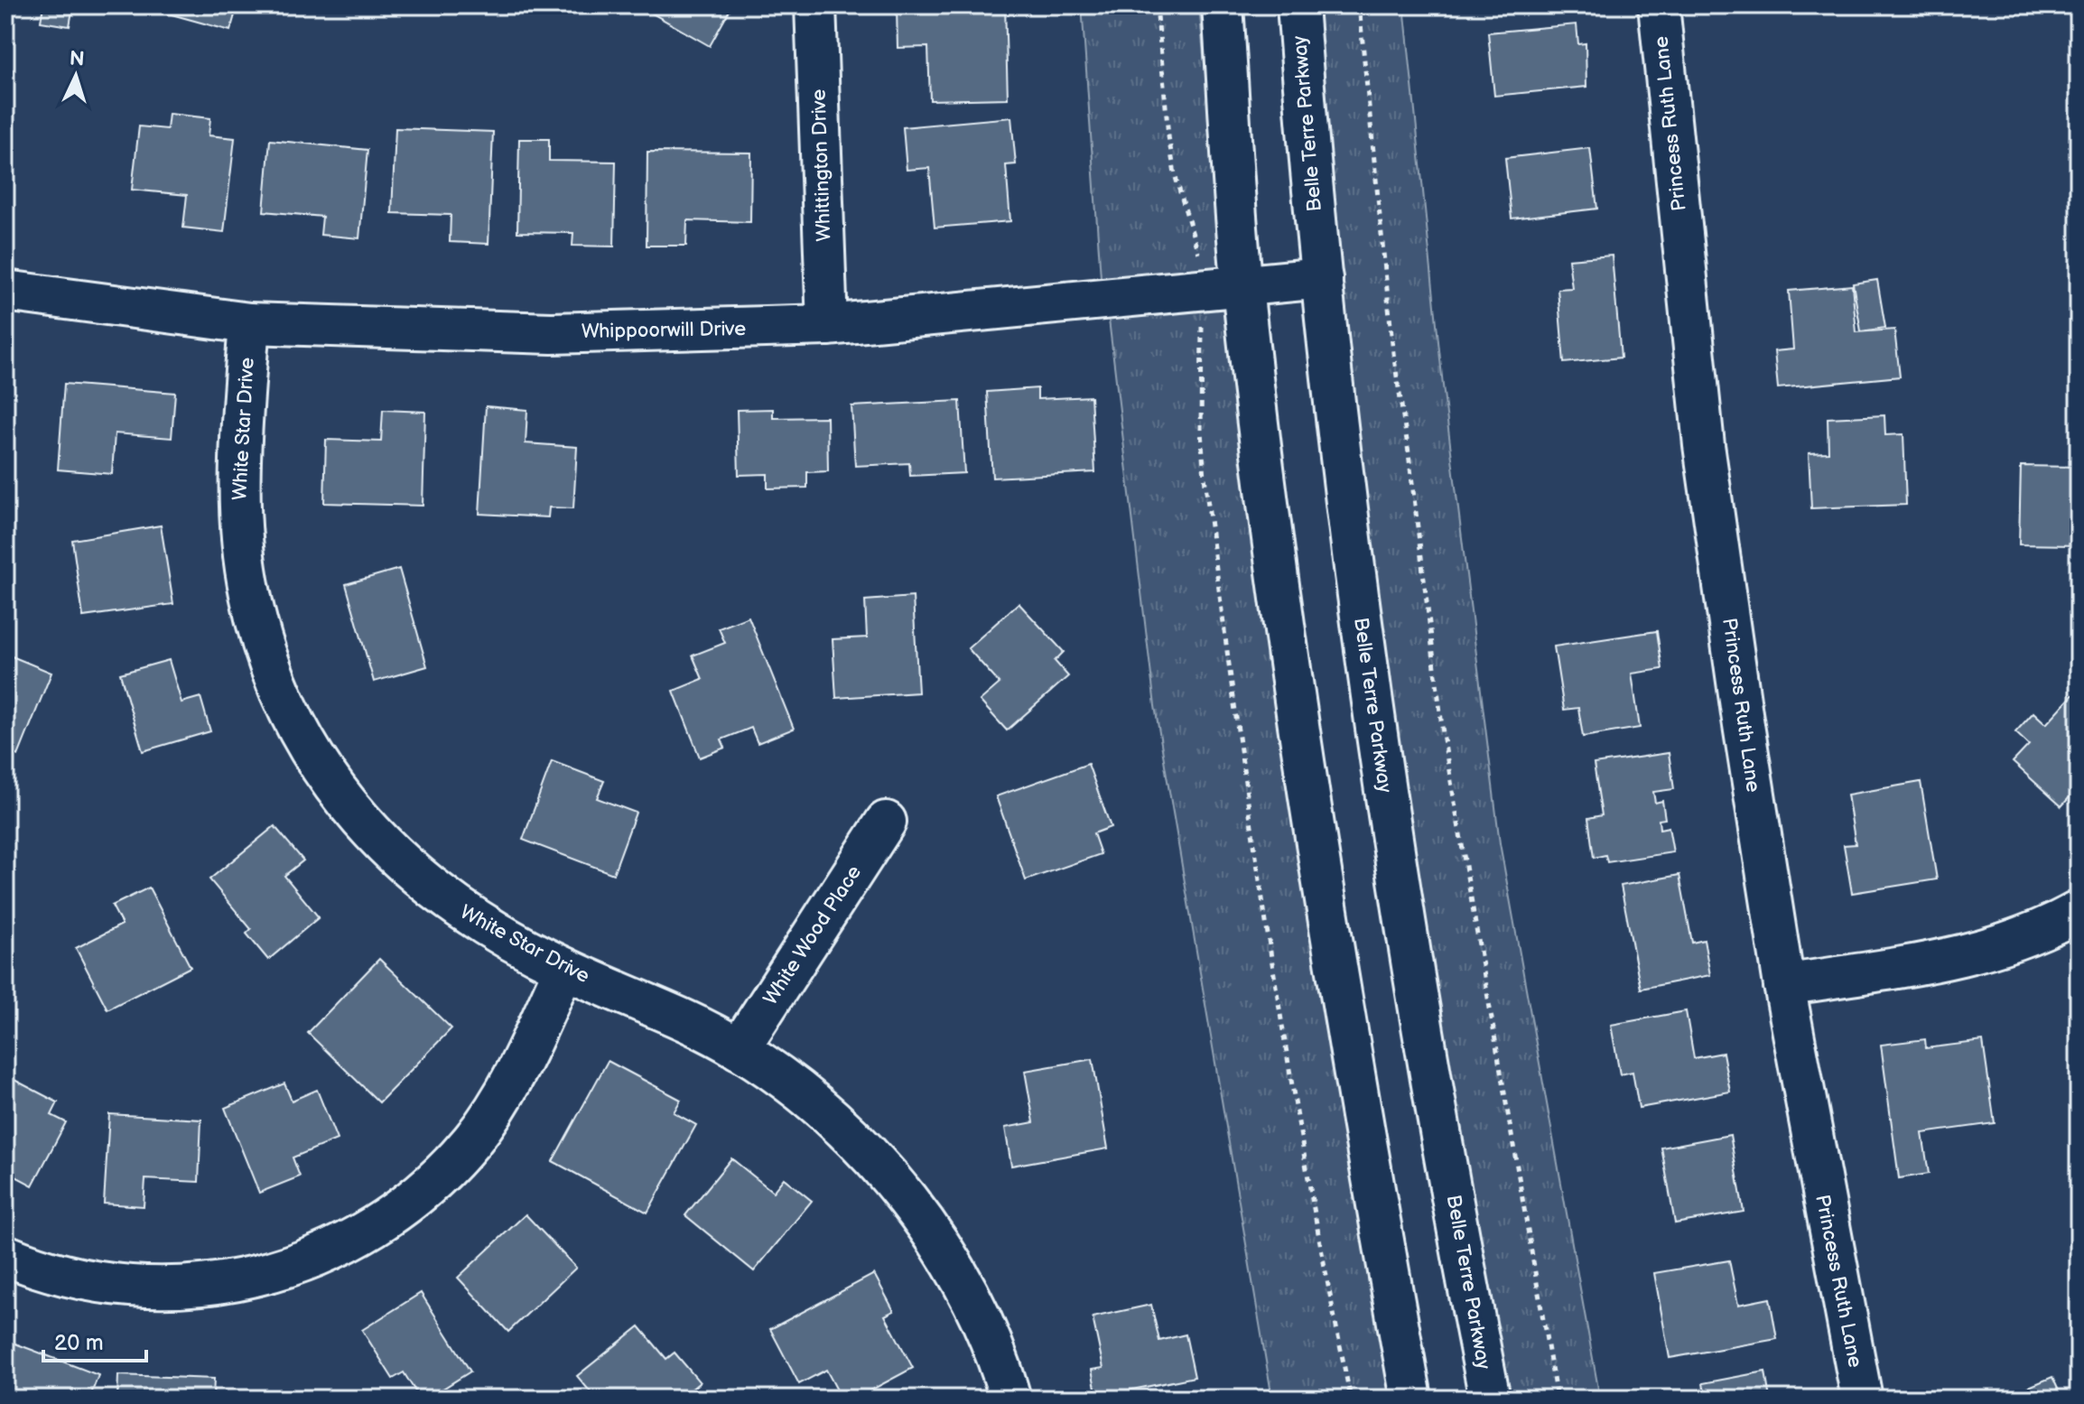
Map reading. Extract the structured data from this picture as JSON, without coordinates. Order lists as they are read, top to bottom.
{
  "streets": {
    "street": [
      "Belle Terre Parkway",
      "Princess Ruth Lane",
      "Whittington Drive",
      "Whippoorwill Drive",
      "White Star Drive",
      "White Wood Place"
    ]
  },
  "crossings": [
    ["Belle Terre Parkway", "Whippoorwill Drive"],
    ["Whittington Drive", "Whippoorwill Drive"],
    ["Whippoorwill Drive", "White Star Drive"],
    ["White Star Drive", "White Wood Place"]
  ],
  "scale_bar": "20 m",
  "north": "top"
}
